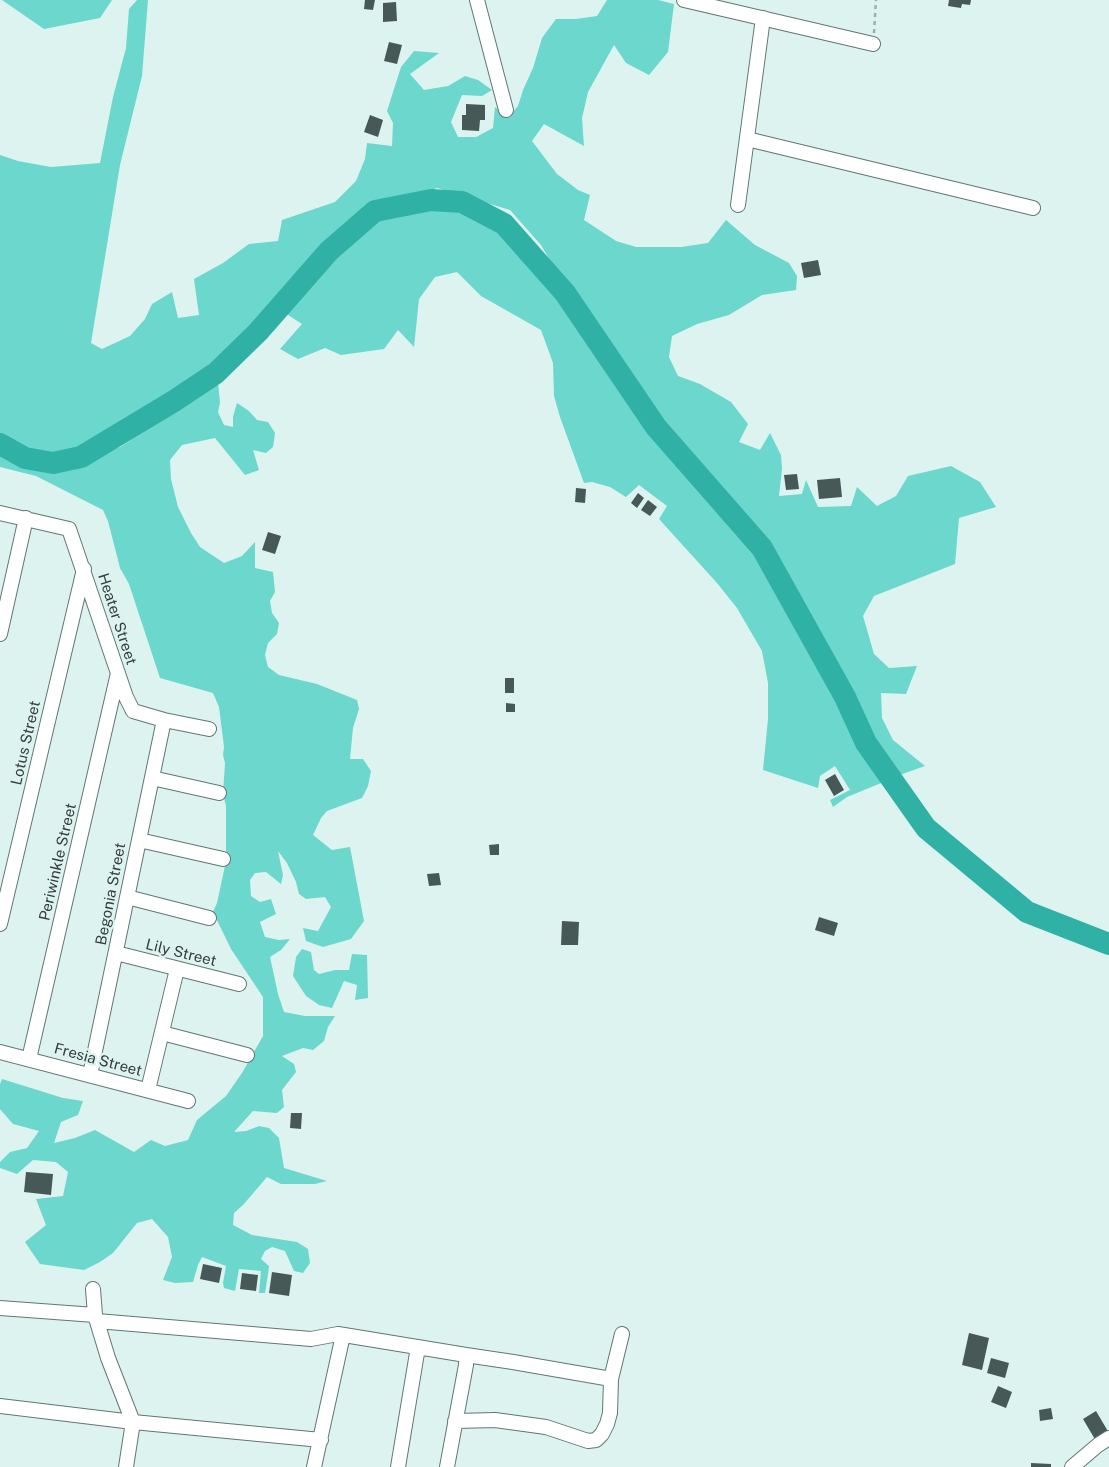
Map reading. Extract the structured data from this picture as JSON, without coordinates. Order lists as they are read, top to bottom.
{
  "streets": {
    "street": [
      "Heater Street",
      "Lotus Street",
      "Periwinkle Street",
      "Begonia Street",
      "Lily Street",
      "Fresia Street"
    ]
  },
  "crossings": [
    ["Heater Street", "Lotus Street"],
    ["Heater Street", "Periwinkle Street"],
    ["Heater Street", "Begonia Street"],
    ["Periwinkle Street", "Fresia Street"],
    ["Begonia Street", "Lily Street"],
    ["Begonia Street", "Fresia Street"]
  ]
}
